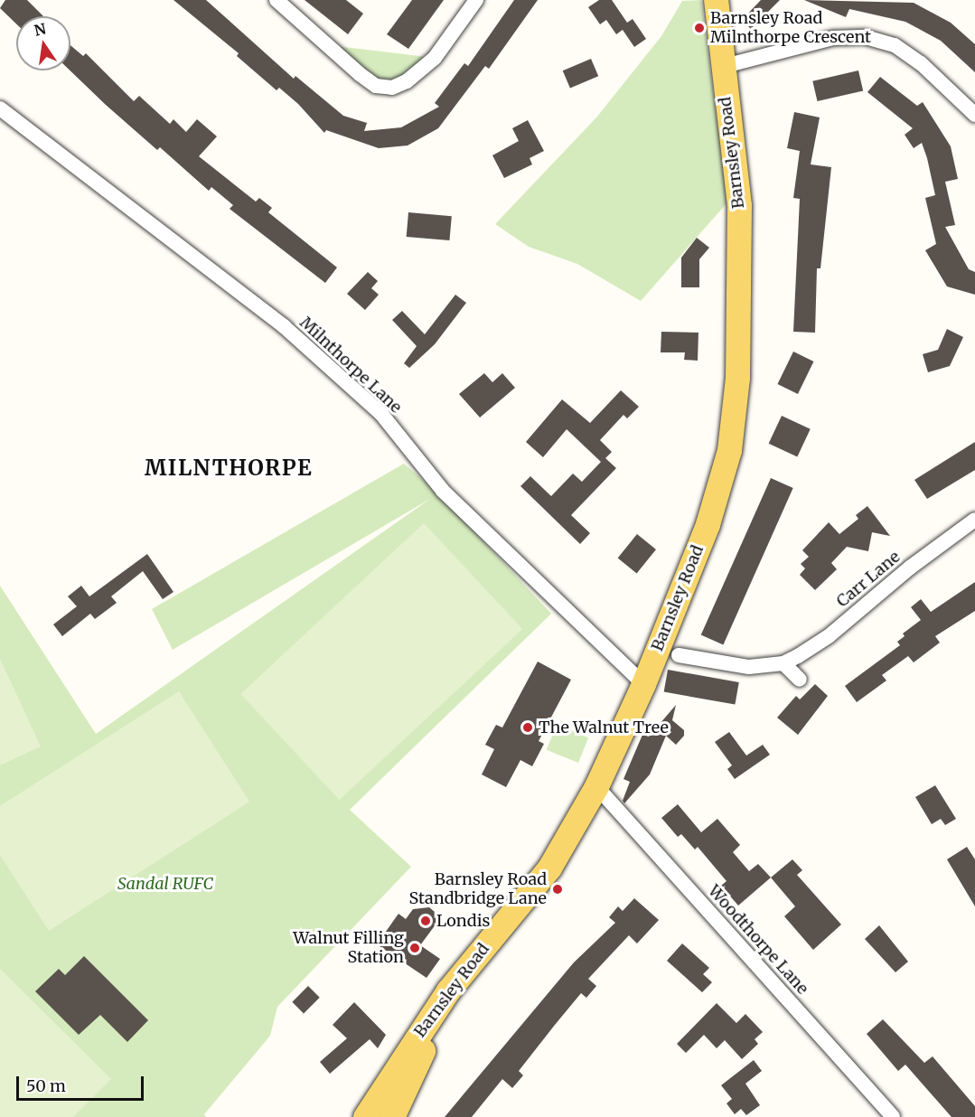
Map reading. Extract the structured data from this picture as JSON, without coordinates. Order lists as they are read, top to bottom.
{
  "streets": {
    "main road": ["Barnsley Road"],
    "street": ["Milnthorpe Lane", "Carr Lane", "Woodthorpe Lane"]
  },
  "crossings": [
    ["Barnsley Road", "Milnthorpe Lane"],
    ["Barnsley Road", "Woodthorpe Lane"]
  ],
  "districts": ["MILNTHORPE"],
  "parks": ["Sandal RUFC"],
  "places": [
    "Barnsley Road Milnthorpe Crescent",
    "The Walnut Tree",
    "Barnsley Road Standbridge Lane",
    "Londis",
    "Walnut Filling Station"
  ],
  "scale_bar": "50 m",
  "north": "top"
}
